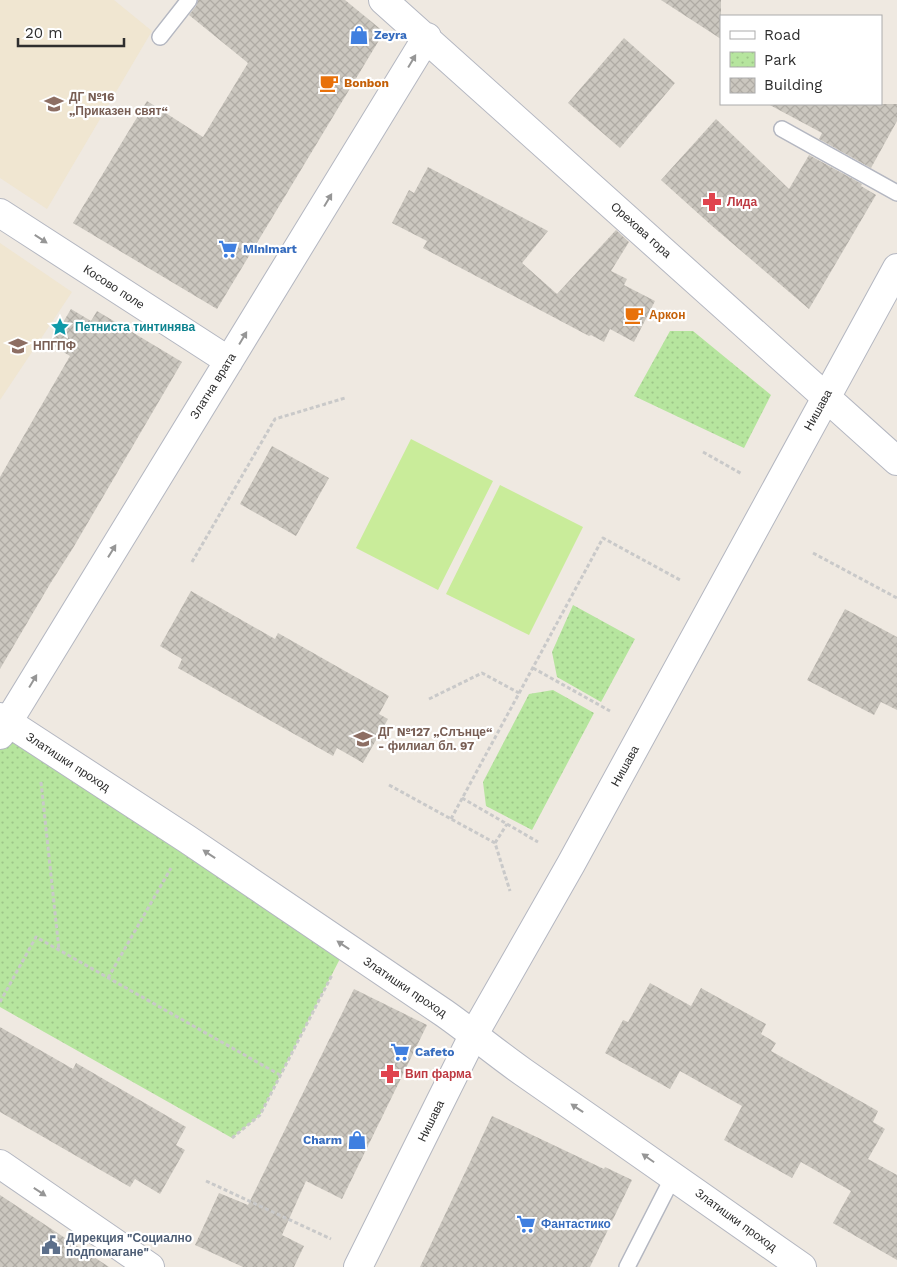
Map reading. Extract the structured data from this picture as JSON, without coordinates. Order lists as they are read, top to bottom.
{
  "streets": {
    "street": [
      "Орехова гора",
      "Косово поле",
      "Златна врата",
      "Нишава",
      "Златишки проход"
    ]
  },
  "crossings": [
    ["Орехова гора", "Златна врата"],
    ["Орехова гора", "Нишава"],
    ["Косово поле", "Златна врата"],
    ["Златна врата", "Златишки проход"],
    ["Нишава", "Златишки проход"]
  ],
  "one_way": ["Косово поле", "Златна врата", "Златишки проход"],
  "places": {
    "shop": ["Zeyra", "Charm"],
    "cafe": ["Bonbon", "Аркон"],
    "school or university": ["ДГ №16 „Приказен свят“", "НПГПФ", "ДГ №127 „Слънце“ - филиал бл. 97"],
    "pharmacy": ["Лида", "Вип фарма"],
    "supermarket": ["Minimart", "Cafeto", "Фантастико"],
    "place": ["Петниста тинтинява"],
    "public building": ["Дирекция \"Социално подпомагане\""]
  },
  "legend": ["Road", "Park", "Building"],
  "scale_bar": "20 m"
}
